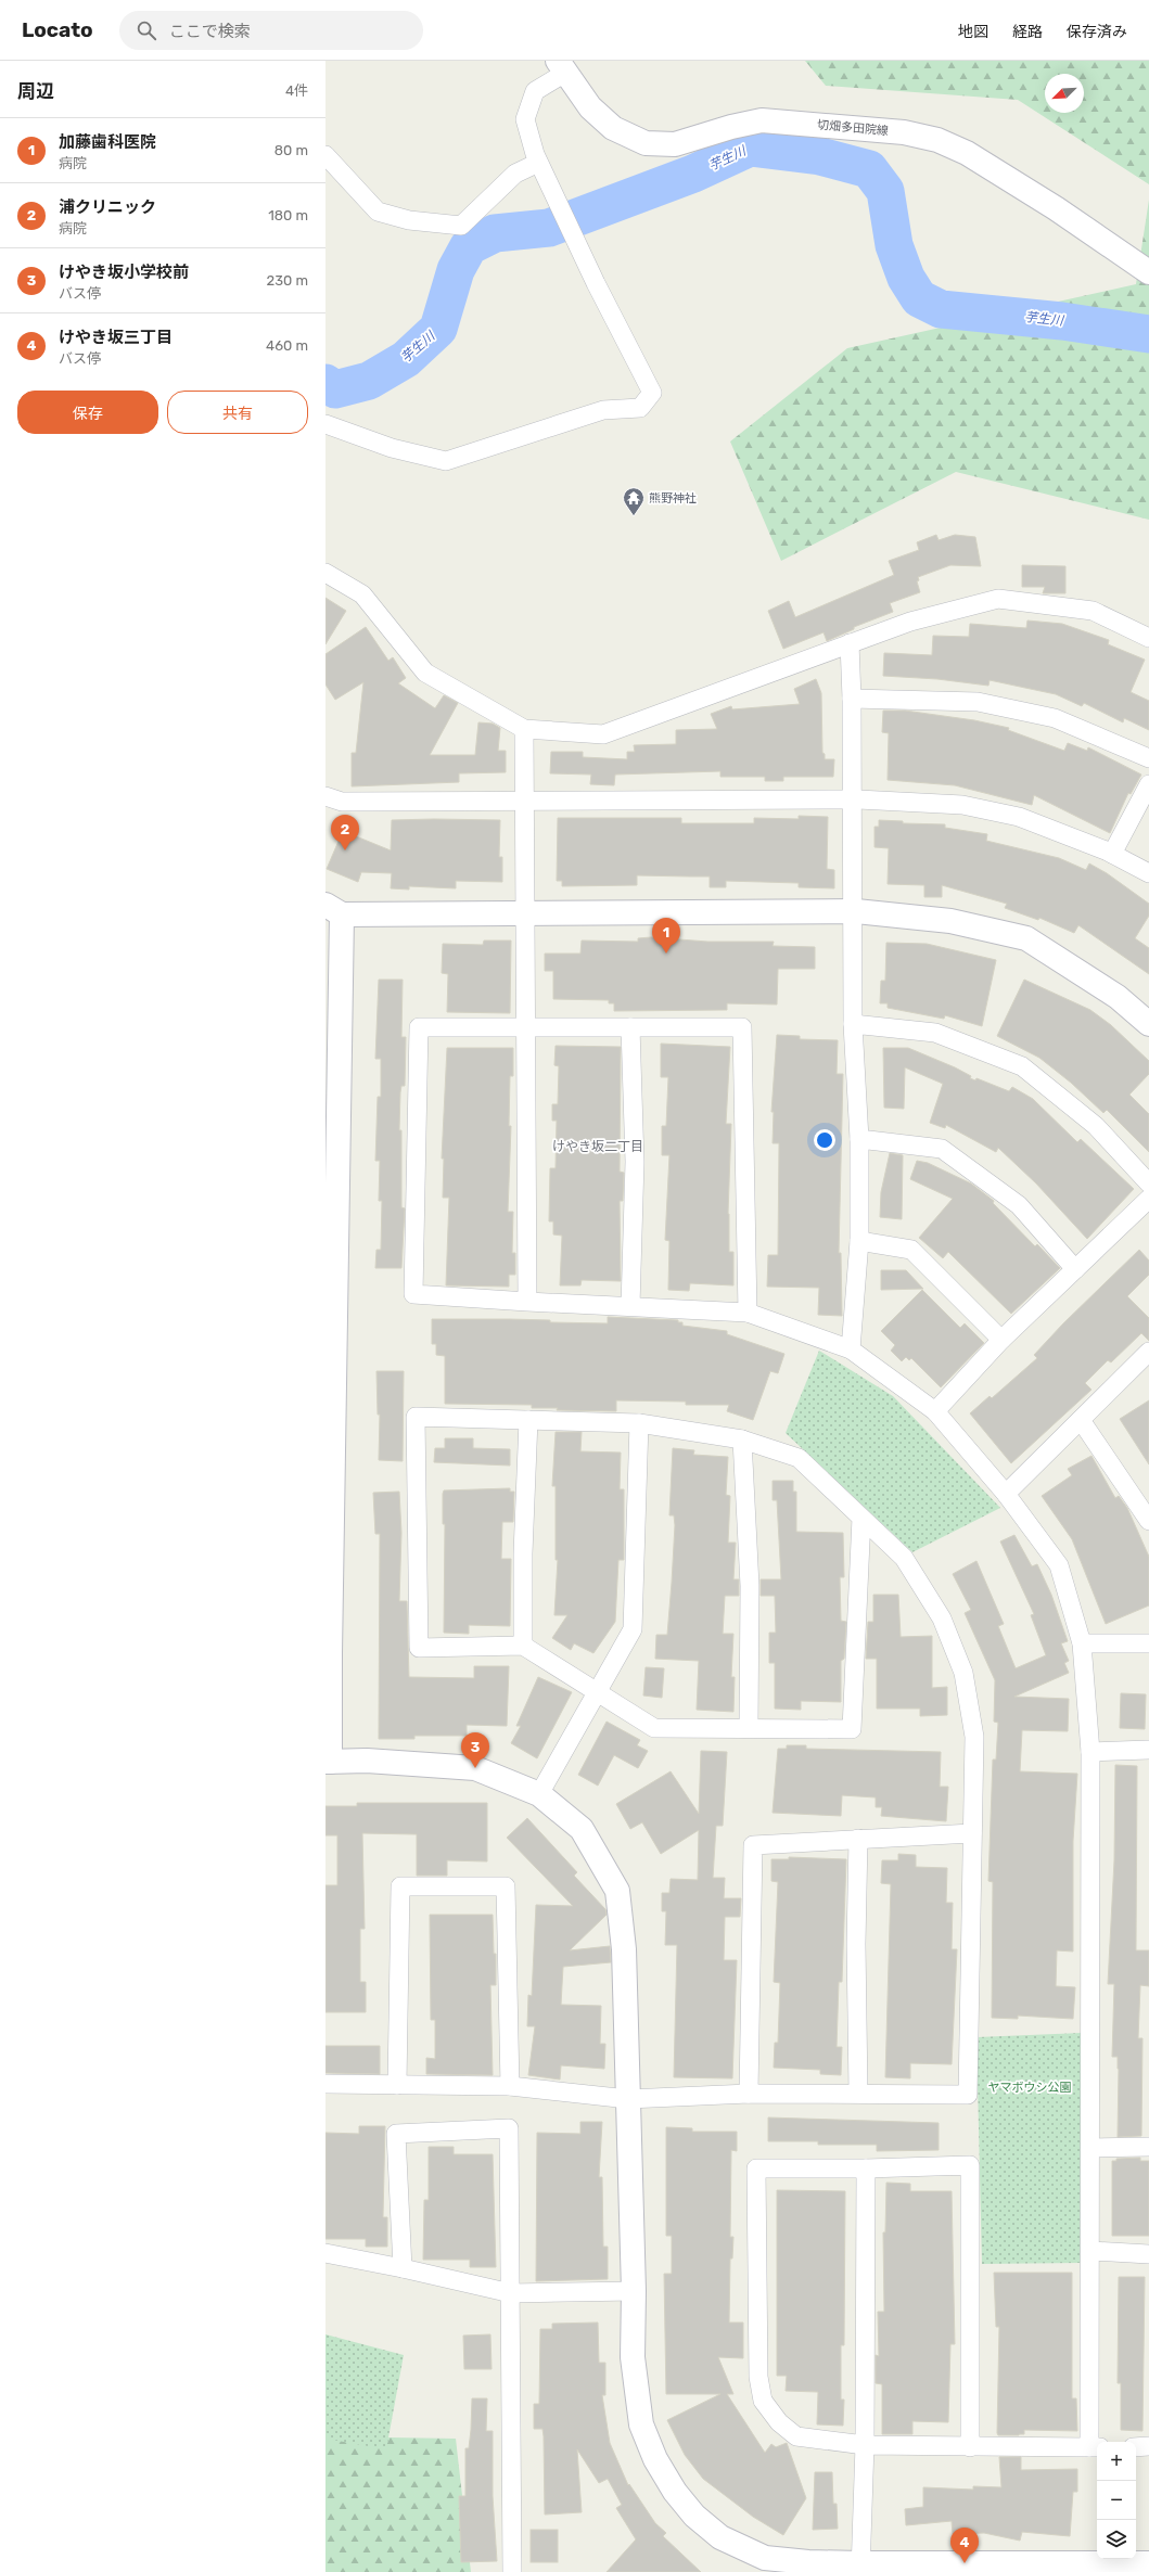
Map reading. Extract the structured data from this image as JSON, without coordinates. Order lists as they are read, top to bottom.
{
  "streets": {
    "street": ["切畑多田院線"]
  },
  "districts": ["けやき坂二丁目"],
  "water": ["芋生川"],
  "parks": ["ヤマボウシ公園"],
  "places": {
    "temple": ["熊野神社"]
  },
  "north": "bottom left",
  "page": {
    "header": "Locato",
    "search": "ここで検索",
    "nav": ["地図", "経路", "保存済み"],
    "heading": ["周辺", "4件"],
    "list": [
      {
        "mark": "1",
        "name": "加藤歯科医院",
        "note": "病院",
        "value": "80 m"
      },
      {
        "mark": "2",
        "name": "浦クリニック",
        "note": "病院",
        "value": "180 m"
      },
      {
        "mark": "3",
        "name": "けやき坂小学校前",
        "note": "バス停",
        "value": "230 m"
      },
      {
        "mark": "4",
        "name": "けやき坂三丁目",
        "note": "バス停",
        "value": "460 m"
      }
    ],
    "buttons": ["保存", "共有"],
    "pins": [
      "2",
      "1",
      "3",
      "4"
    ],
    "map_buttons": ["+", "−"]
  }
}
